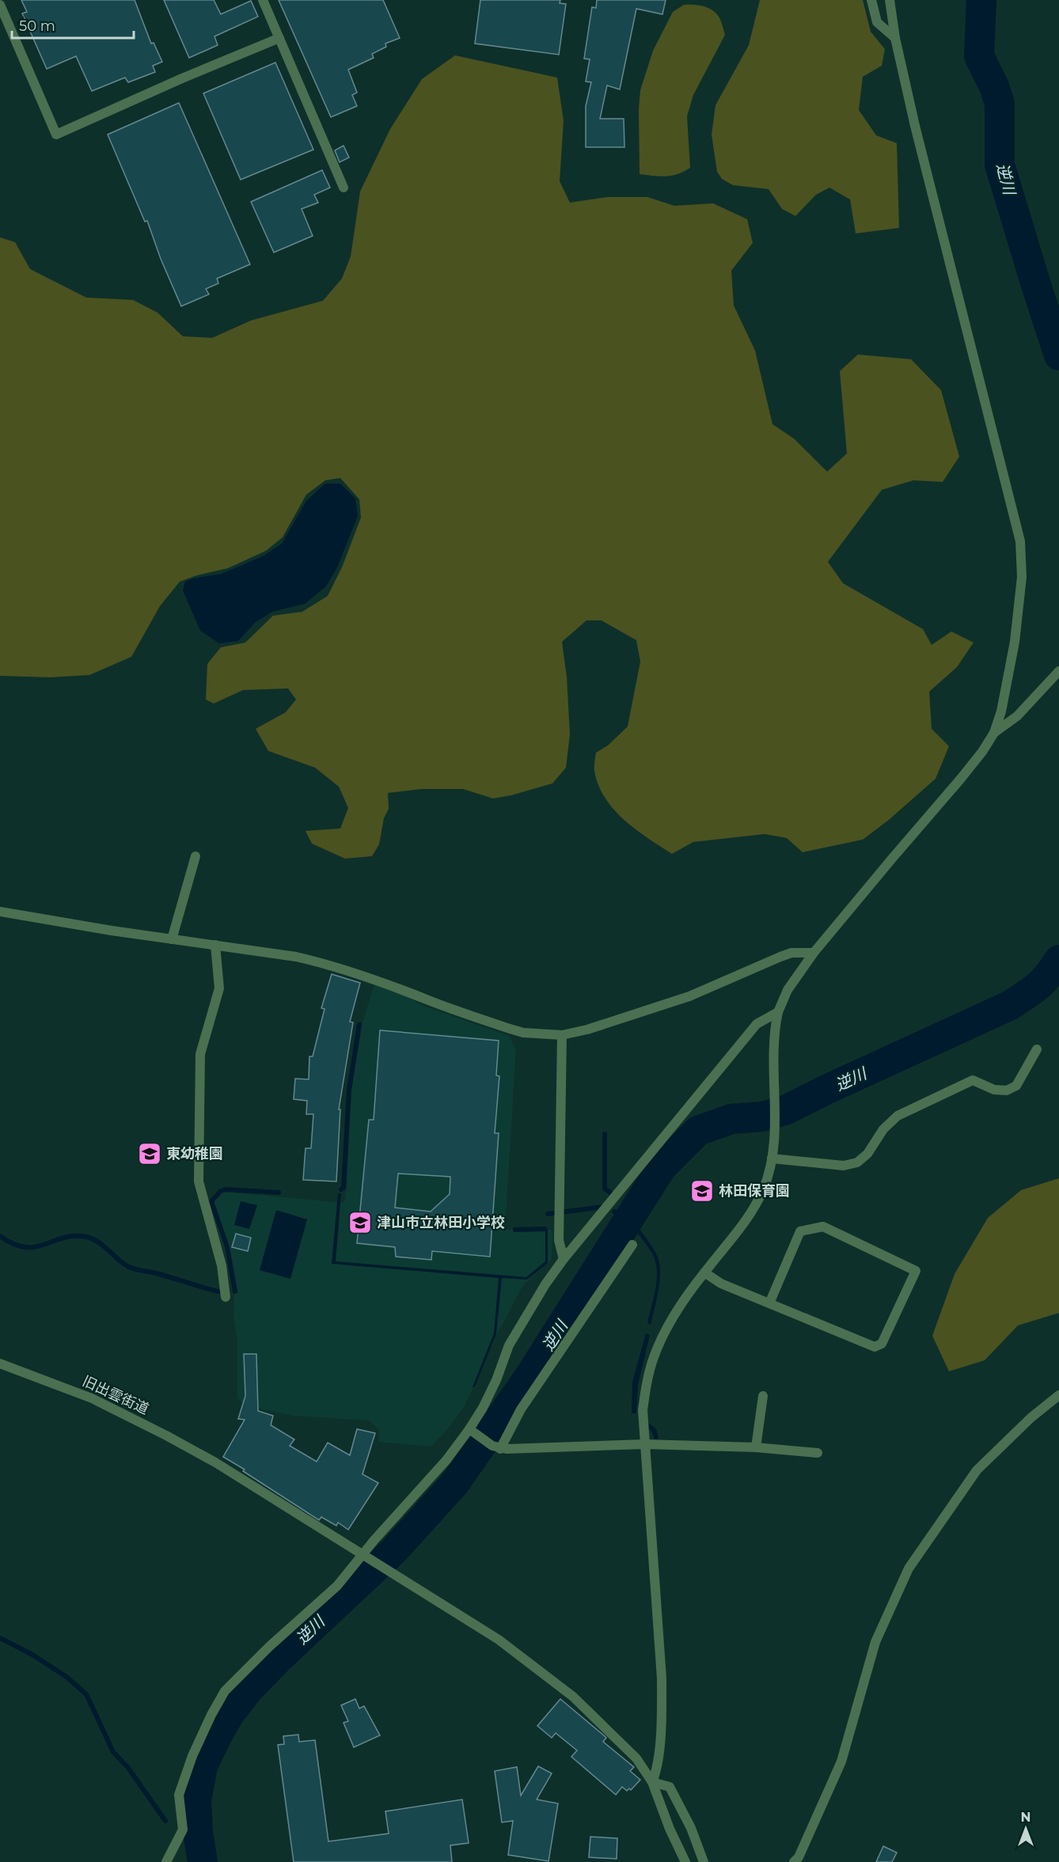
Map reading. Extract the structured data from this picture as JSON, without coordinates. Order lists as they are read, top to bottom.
{
  "streets": {
    "street": ["旧出雲街道"]
  },
  "water": ["逆川"],
  "places": {
    "school or university": ["東幼稚園", "林田保育園", "津山市立林田小学校"]
  },
  "scale_bar": "50 m",
  "north": "top"
}
